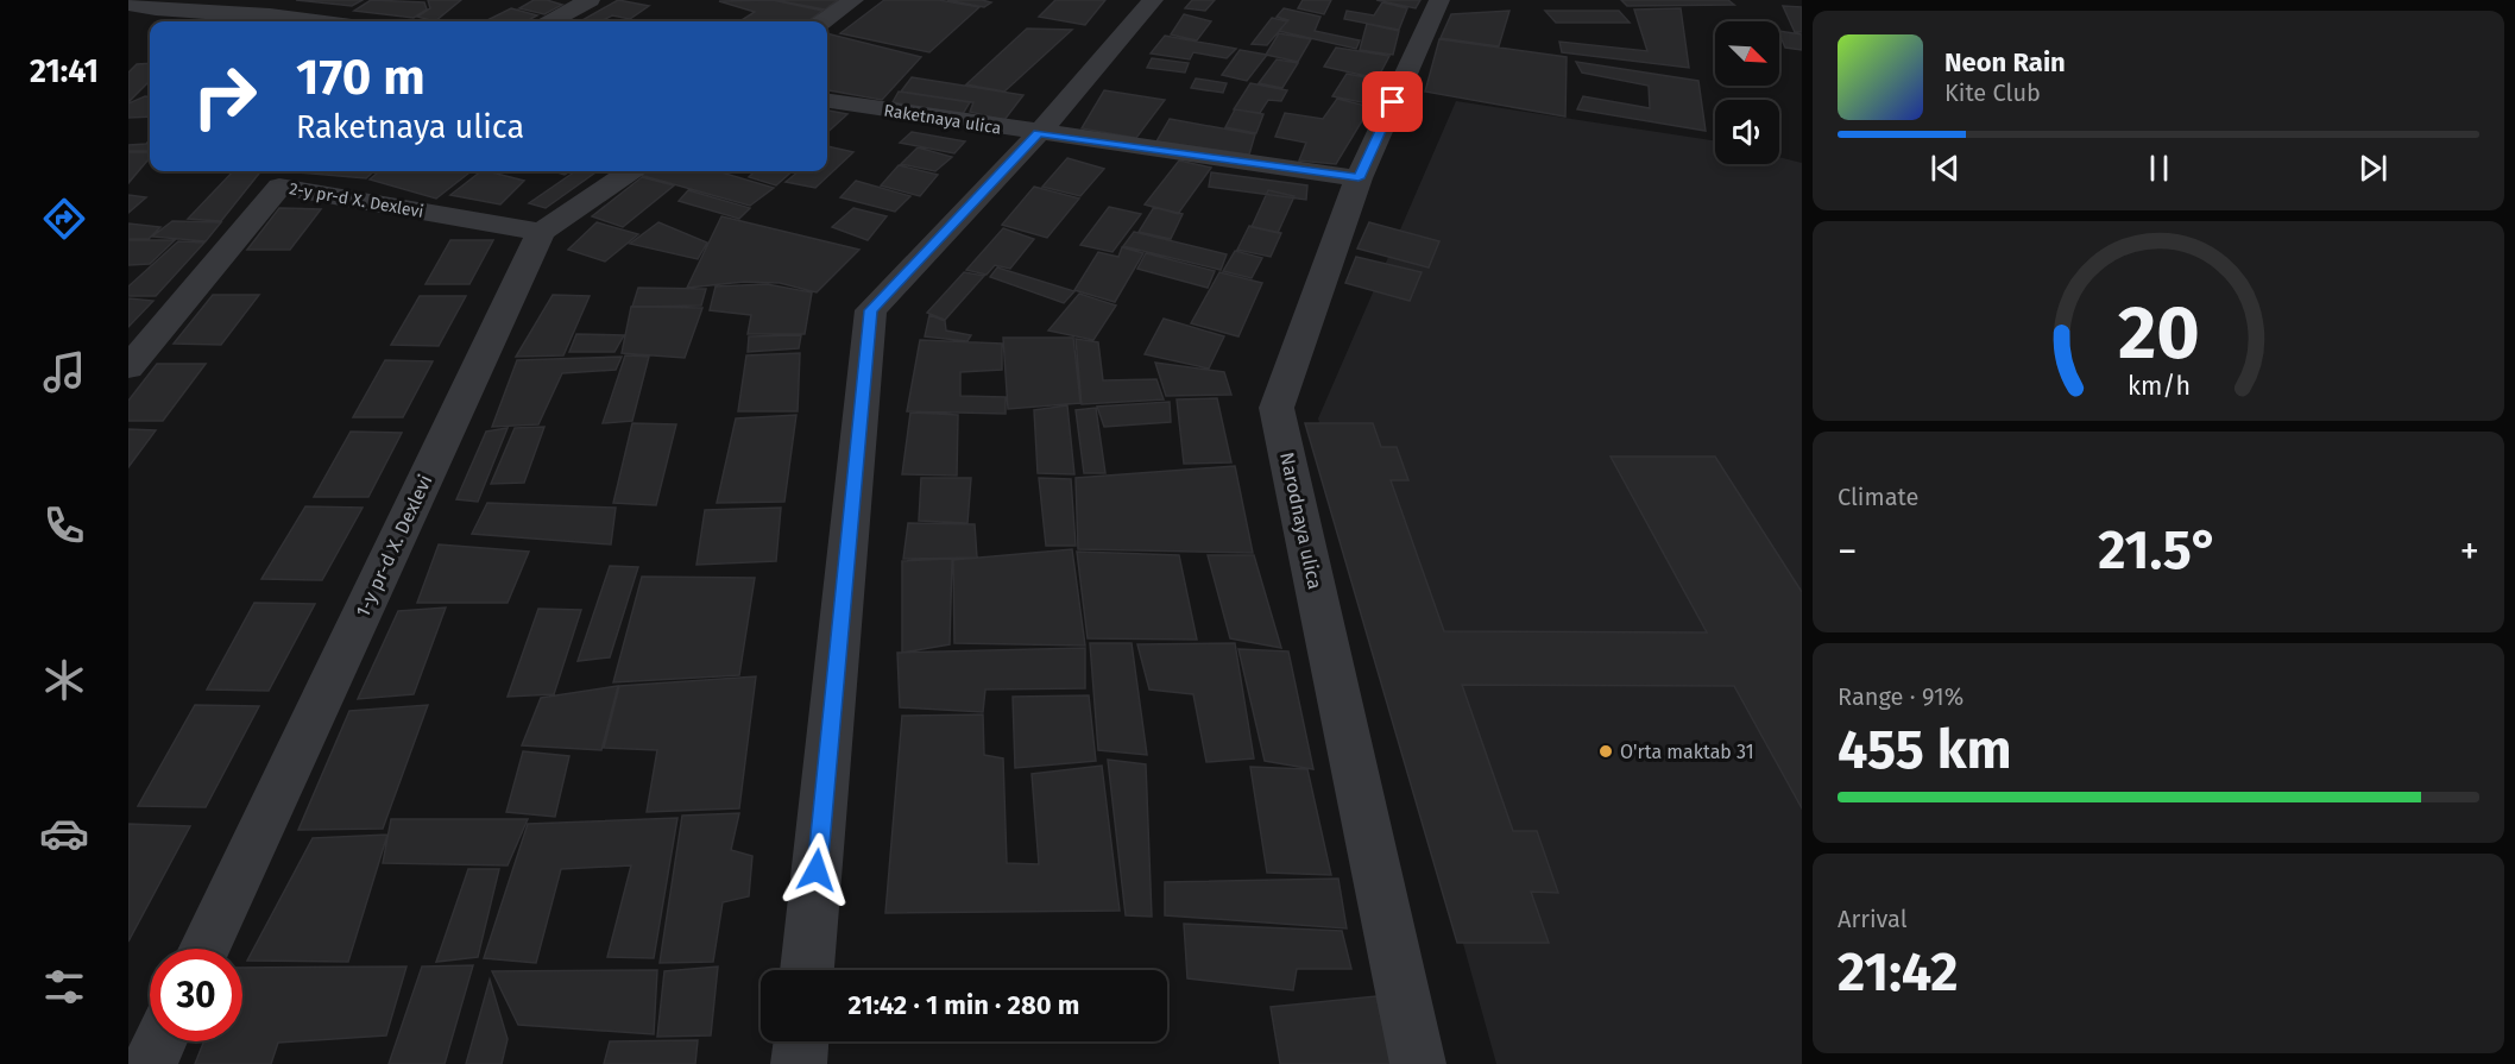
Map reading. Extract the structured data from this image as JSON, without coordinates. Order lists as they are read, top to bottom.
{
  "streets": {
    "street": [
      "Raketnaya ulica",
      "2-y pr-d X. Dexlevi",
      "Narodnaya ulica",
      "1-y pr-d X. Dexlevi"
    ]
  },
  "crossings": [
    ["Raketnaya ulica", "Narodnaya ulica"],
    ["2-y pr-d X. Dexlevi", "1-y pr-d X. Dexlevi"]
  ],
  "places": ["O'rta maktab 31"],
  "north": "bottom right",
  "page": {
    "tabs": "21:41",
    "turn": ["170 m", "Raketnaya ulica"],
    "song": ["Neon Rain", "Kite Club"],
    "tile": [
      "Climate",
      ["Range · 91%", "455 km"],
      ["Arrival", "21:42"]
    ],
    "heat": ["−", "21.5°", "+"],
    "limit": "30",
    "trip": "21:42 · 1 min · 280 m",
    "gauge": ["20", "km/h"]
  }
}
